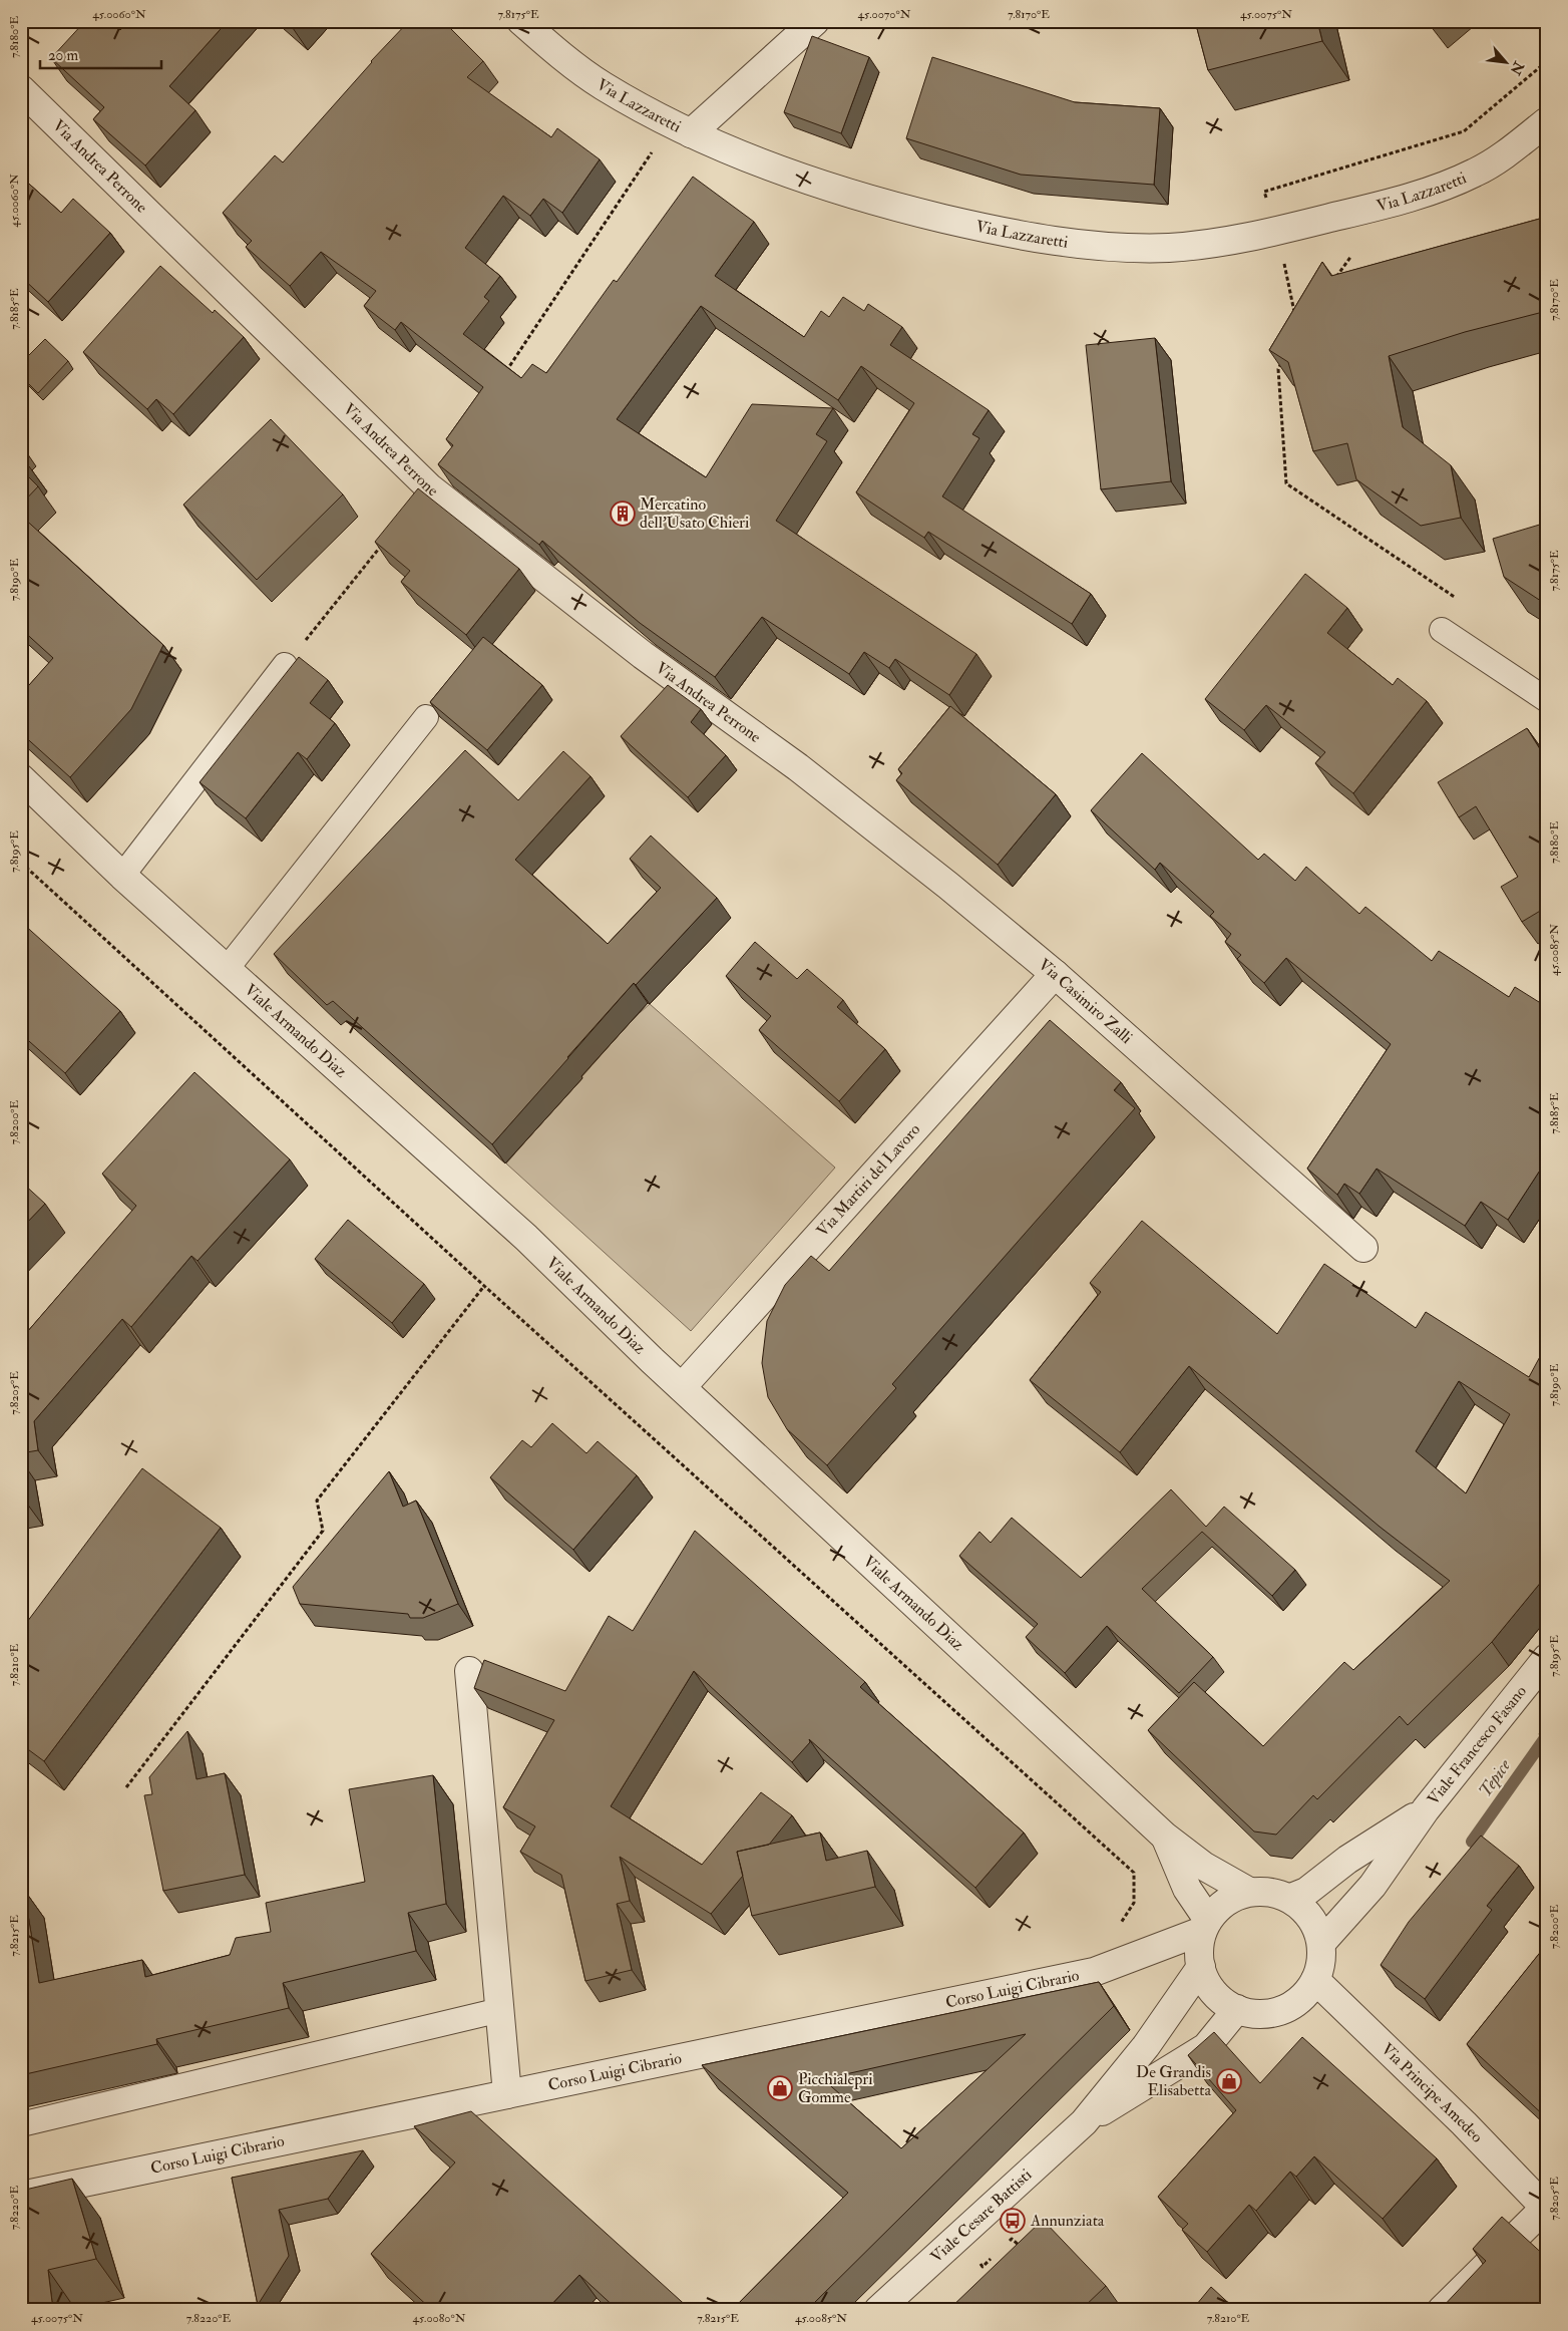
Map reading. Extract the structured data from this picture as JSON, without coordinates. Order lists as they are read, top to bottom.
{
  "streets": {
    "street": [
      "Via Lazzaretti",
      "Via Andrea Perrone",
      "Via Casimiro Zalli",
      "Viale Armando Diaz",
      "Via Martiri del Lavoro",
      "Viale Francesco Fasano",
      "Corso Luigi Cibrario",
      "Via Principe Amedeo",
      "Viale Cesare Battisti"
    ]
  },
  "crossings": [
    ["Via Andrea Perrone", "Via Casimiro Zalli"],
    ["Via Casimiro Zalli", "Via Martiri del Lavoro"],
    ["Viale Armando Diaz", "Via Martiri del Lavoro"],
    ["Viale Armando Diaz", "Viale Francesco Fasano"],
    ["Viale Armando Diaz", "Corso Luigi Cibrario"],
    ["Viale Armando Diaz", "Via Principe Amedeo"],
    ["Viale Armando Diaz", "Viale Cesare Battisti"],
    ["Viale Francesco Fasano", "Corso Luigi Cibrario"],
    ["Viale Francesco Fasano", "Via Principe Amedeo"],
    ["Viale Francesco Fasano", "Viale Cesare Battisti"],
    ["Corso Luigi Cibrario", "Via Principe Amedeo"],
    ["Corso Luigi Cibrario", "Viale Cesare Battisti"],
    ["Via Principe Amedeo", "Viale Cesare Battisti"]
  ],
  "water": ["Tepice"],
  "places": {
    "building": ["Mercatino dell'Usato Chieri"],
    "shop": ["De Grandis Elisabetta", "Picchialepri Gomme"],
    "bus stop": ["Annunziata"]
  },
  "scale_bar": "20 m",
  "north": "bottom right",
  "coordinates": [
    "45.0060°N",
    "7.8175°E",
    "45.0070°N",
    "7.8170°E",
    "45.0075°N",
    "7.8180°E",
    "7.8185°E",
    "7.8190°E",
    "7.8195°E",
    "45.0085°N",
    "7.8200°E",
    "7.8205°E",
    "7.8210°E",
    "7.8215°E",
    "7.8220°E",
    "45.0080°N"
  ]
}
